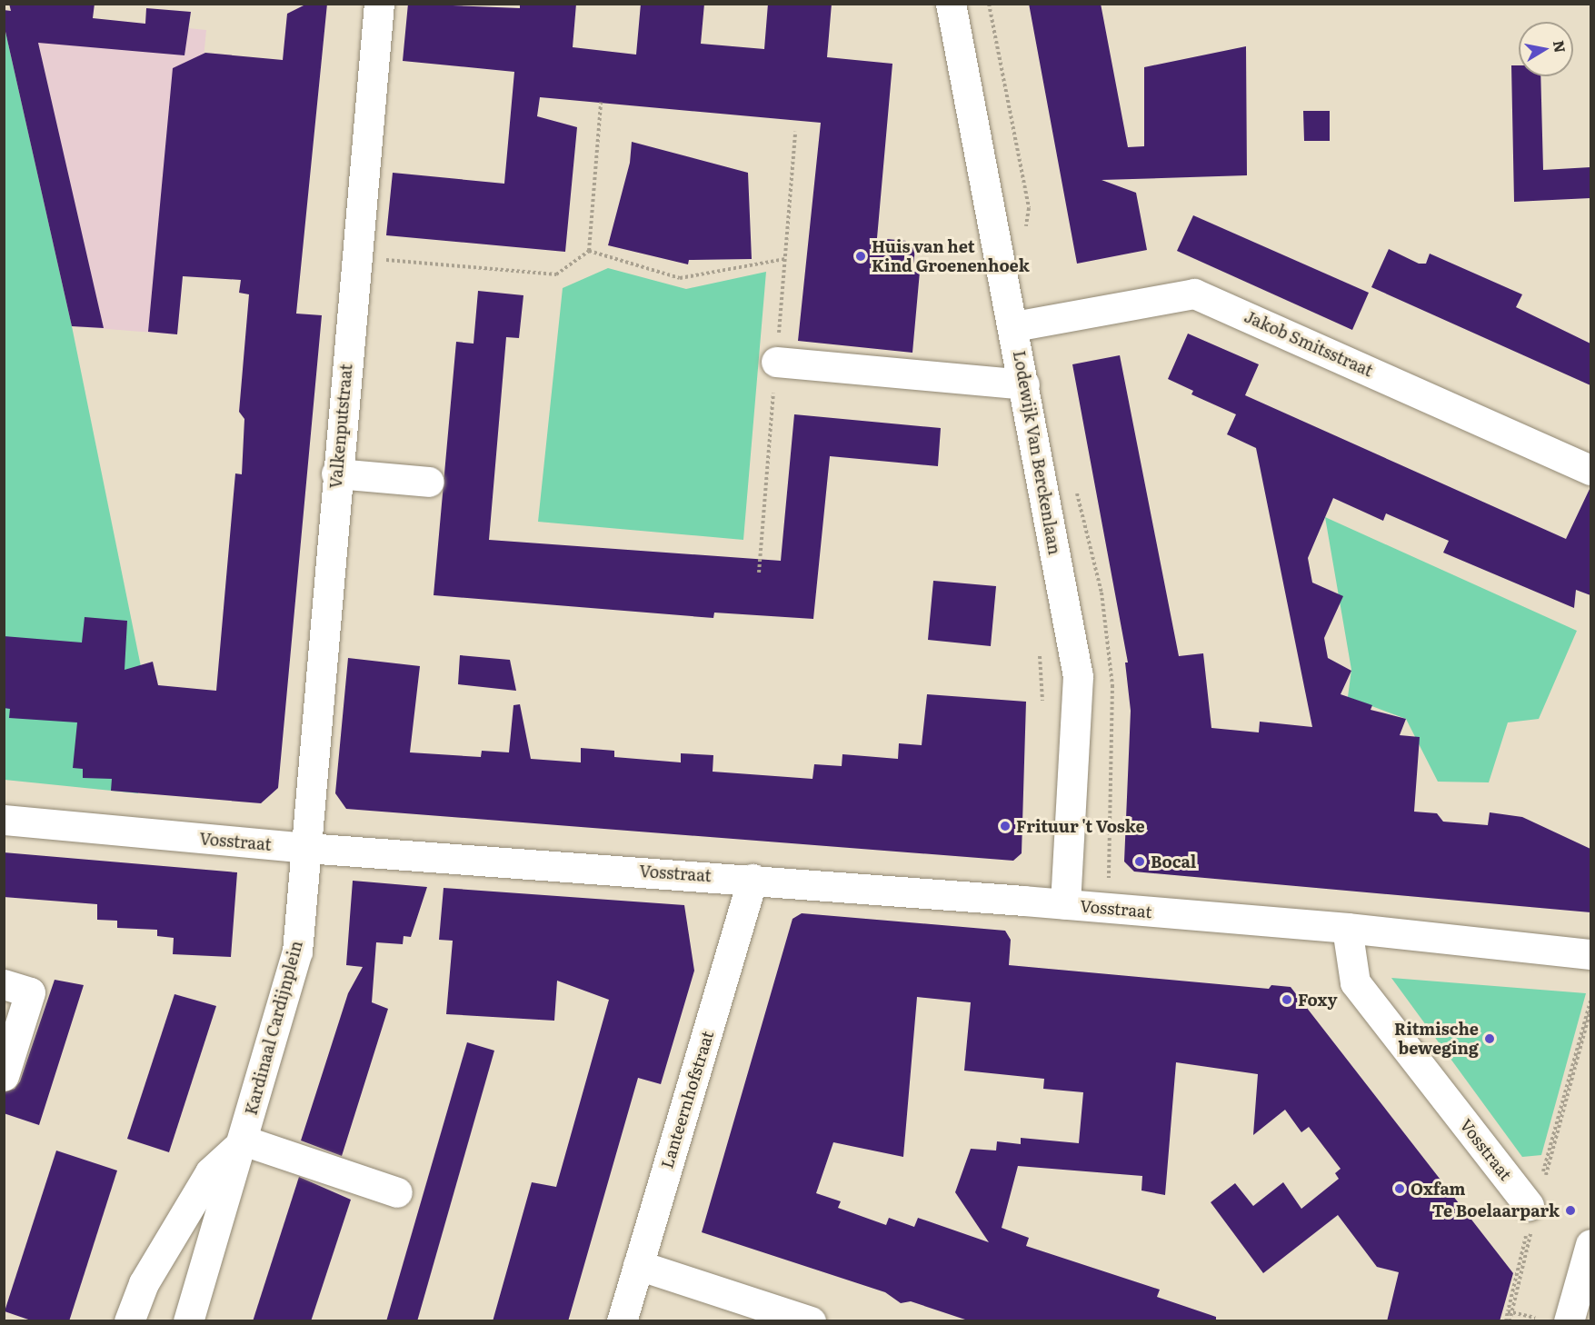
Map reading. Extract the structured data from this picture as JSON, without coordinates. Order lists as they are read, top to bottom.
{
  "streets": {
    "street": [
      "Jakob Smitsstraat",
      "Valkenputstraat",
      "Lodewijk Van Berckenlaan",
      "Vosstraat",
      "Kardinaal Cardijnplein",
      "Lanteernhofstraat"
    ]
  },
  "crossings": [
    ["Jakob Smitsstraat", "Lodewijk Van Berckenlaan"],
    ["Valkenputstraat", "Vosstraat"],
    ["Valkenputstraat", "Kardinaal Cardijnplein"],
    ["Lodewijk Van Berckenlaan", "Vosstraat"],
    ["Vosstraat", "Kardinaal Cardijnplein"],
    ["Vosstraat", "Lanteernhofstraat"]
  ],
  "places": [
    "Huis van het Kind Groenenhoek",
    "Frituur 't Voske",
    "Bocal",
    "Foxy",
    "Ritmische beweging",
    "Oxfam",
    "Te Boelaarpark"
  ],
  "north": "right"
}
